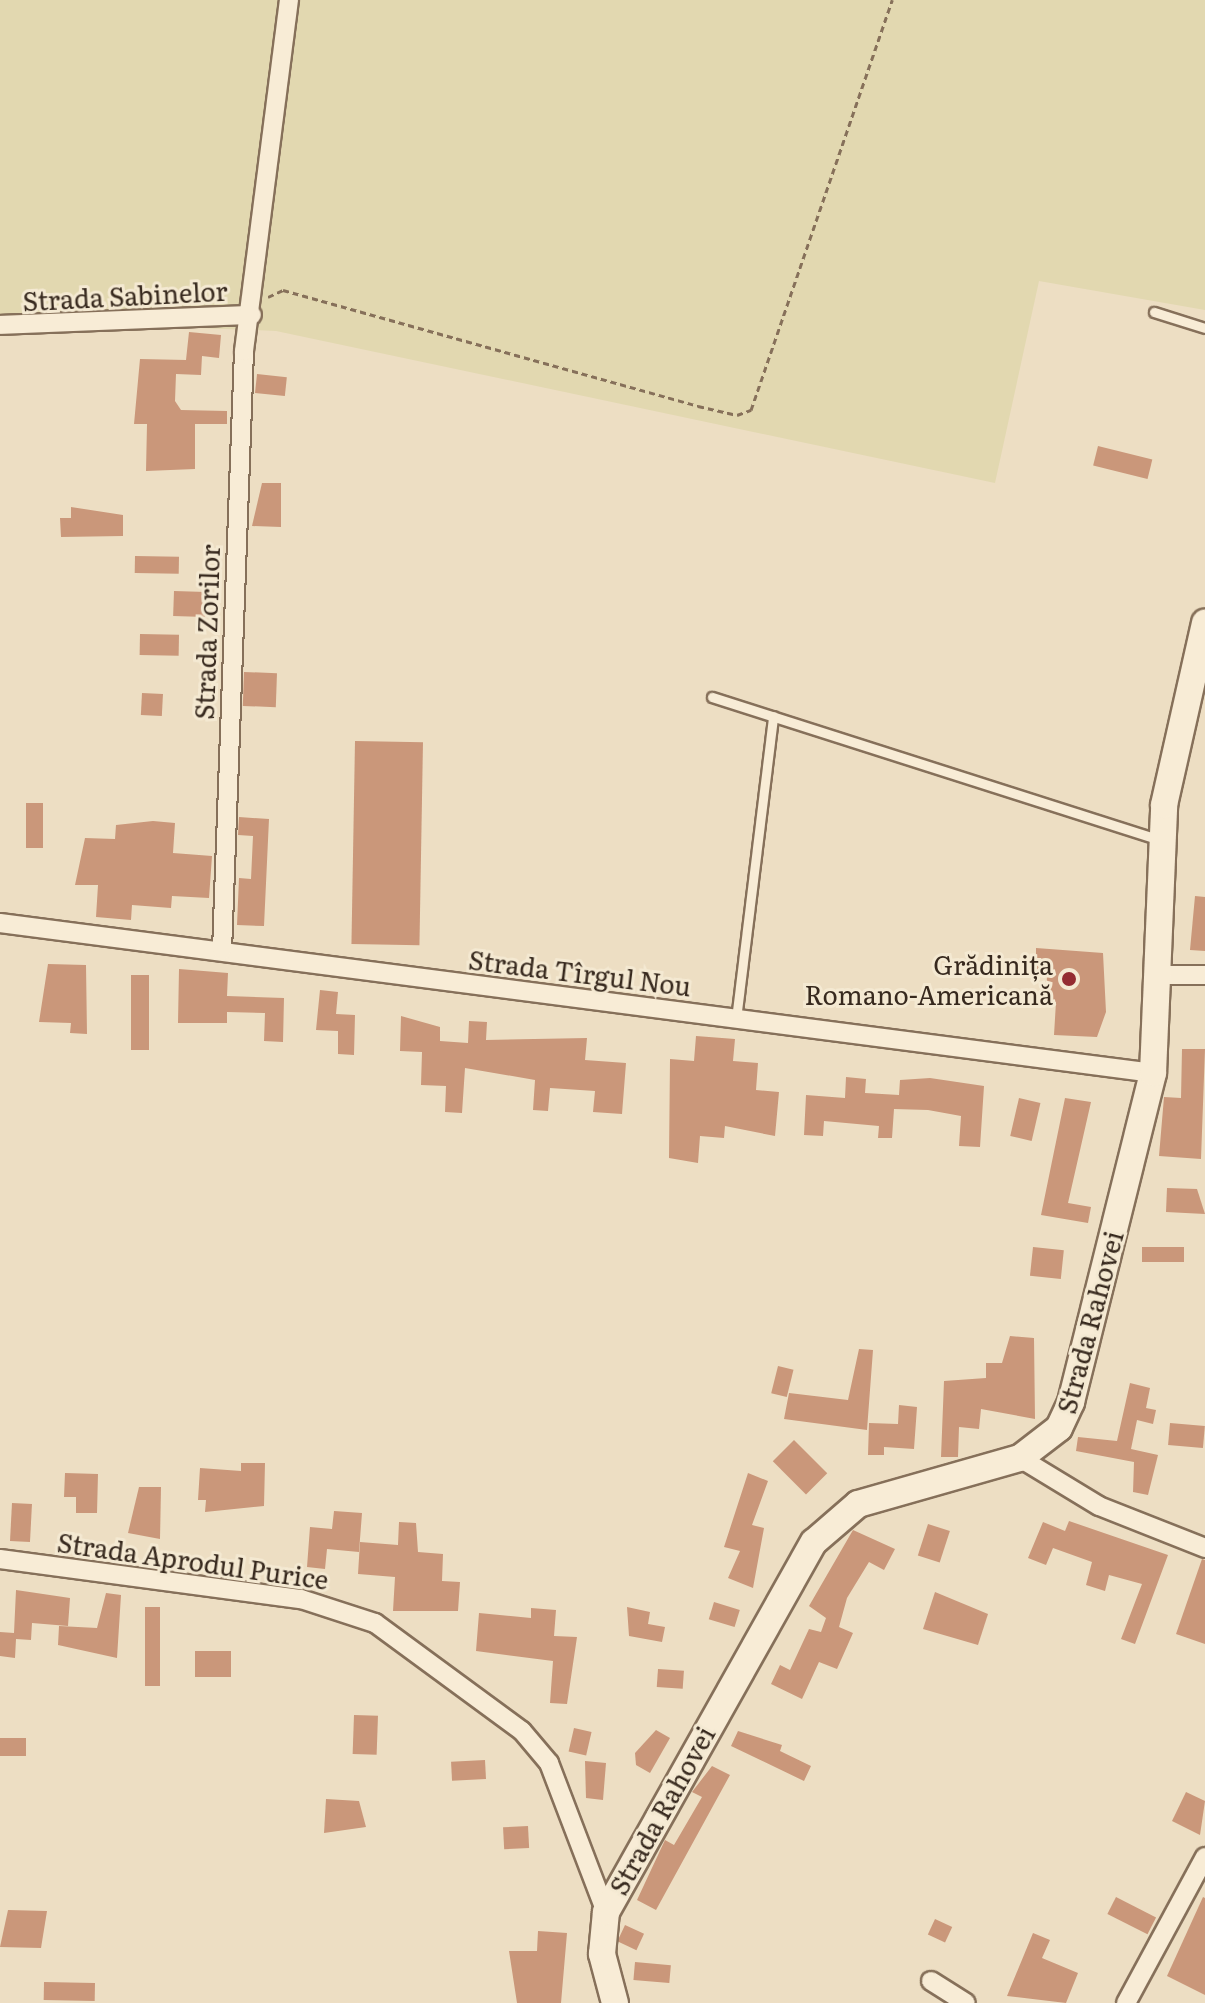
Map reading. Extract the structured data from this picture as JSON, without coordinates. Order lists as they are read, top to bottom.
{
  "streets": {
    "main road": ["Strada Rahovei"],
    "street": [
      "Strada Sabinelor",
      "Strada Zorilor",
      "Strada Tîrgul Nou",
      "Strada Aprodul Purice"
    ]
  },
  "crossings": [
    ["Strada Sabinelor", "Strada Zorilor"],
    ["Strada Zorilor", "Strada Tîrgul Nou"],
    ["Strada Tîrgul Nou", "Strada Rahovei"],
    ["Strada Rahovei", "Strada Aprodul Purice"]
  ],
  "places": ["Grădinița Romano-Americană"]
}
